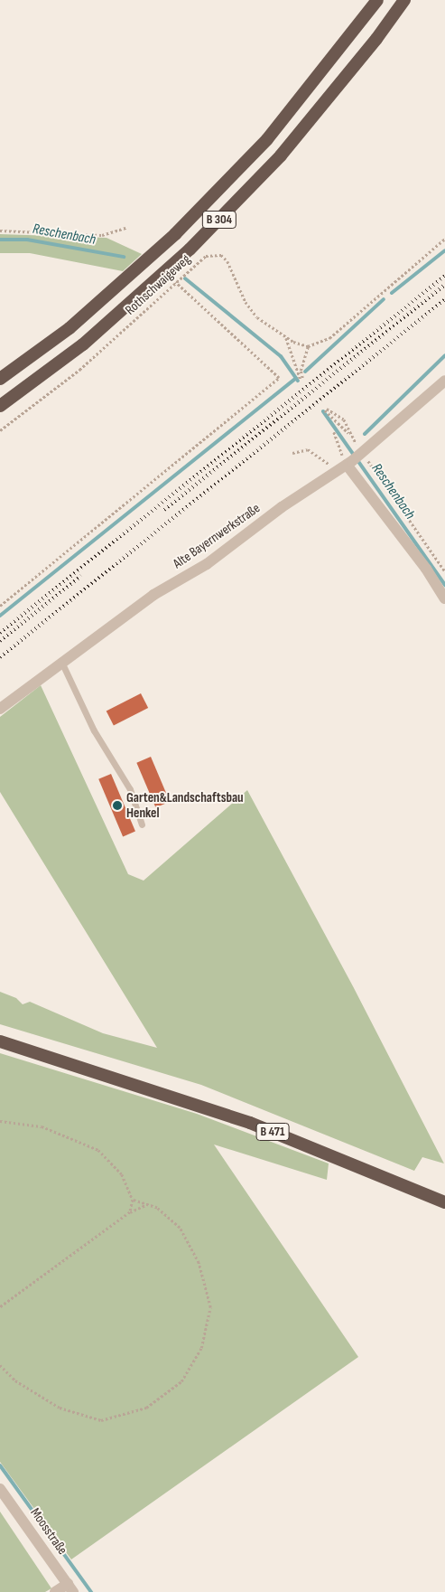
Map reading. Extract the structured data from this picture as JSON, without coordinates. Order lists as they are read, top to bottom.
{
  "streets": {
    "highway": ["B 304", "B 471"],
    "street": ["Alte Bayernwerkstraße", "Moosstraße"],
    "path": ["Rothschwaigeweg"]
  },
  "water": ["Reschenbach"],
  "places": ["Garten&Landschaftsbau Henkel"]
}
